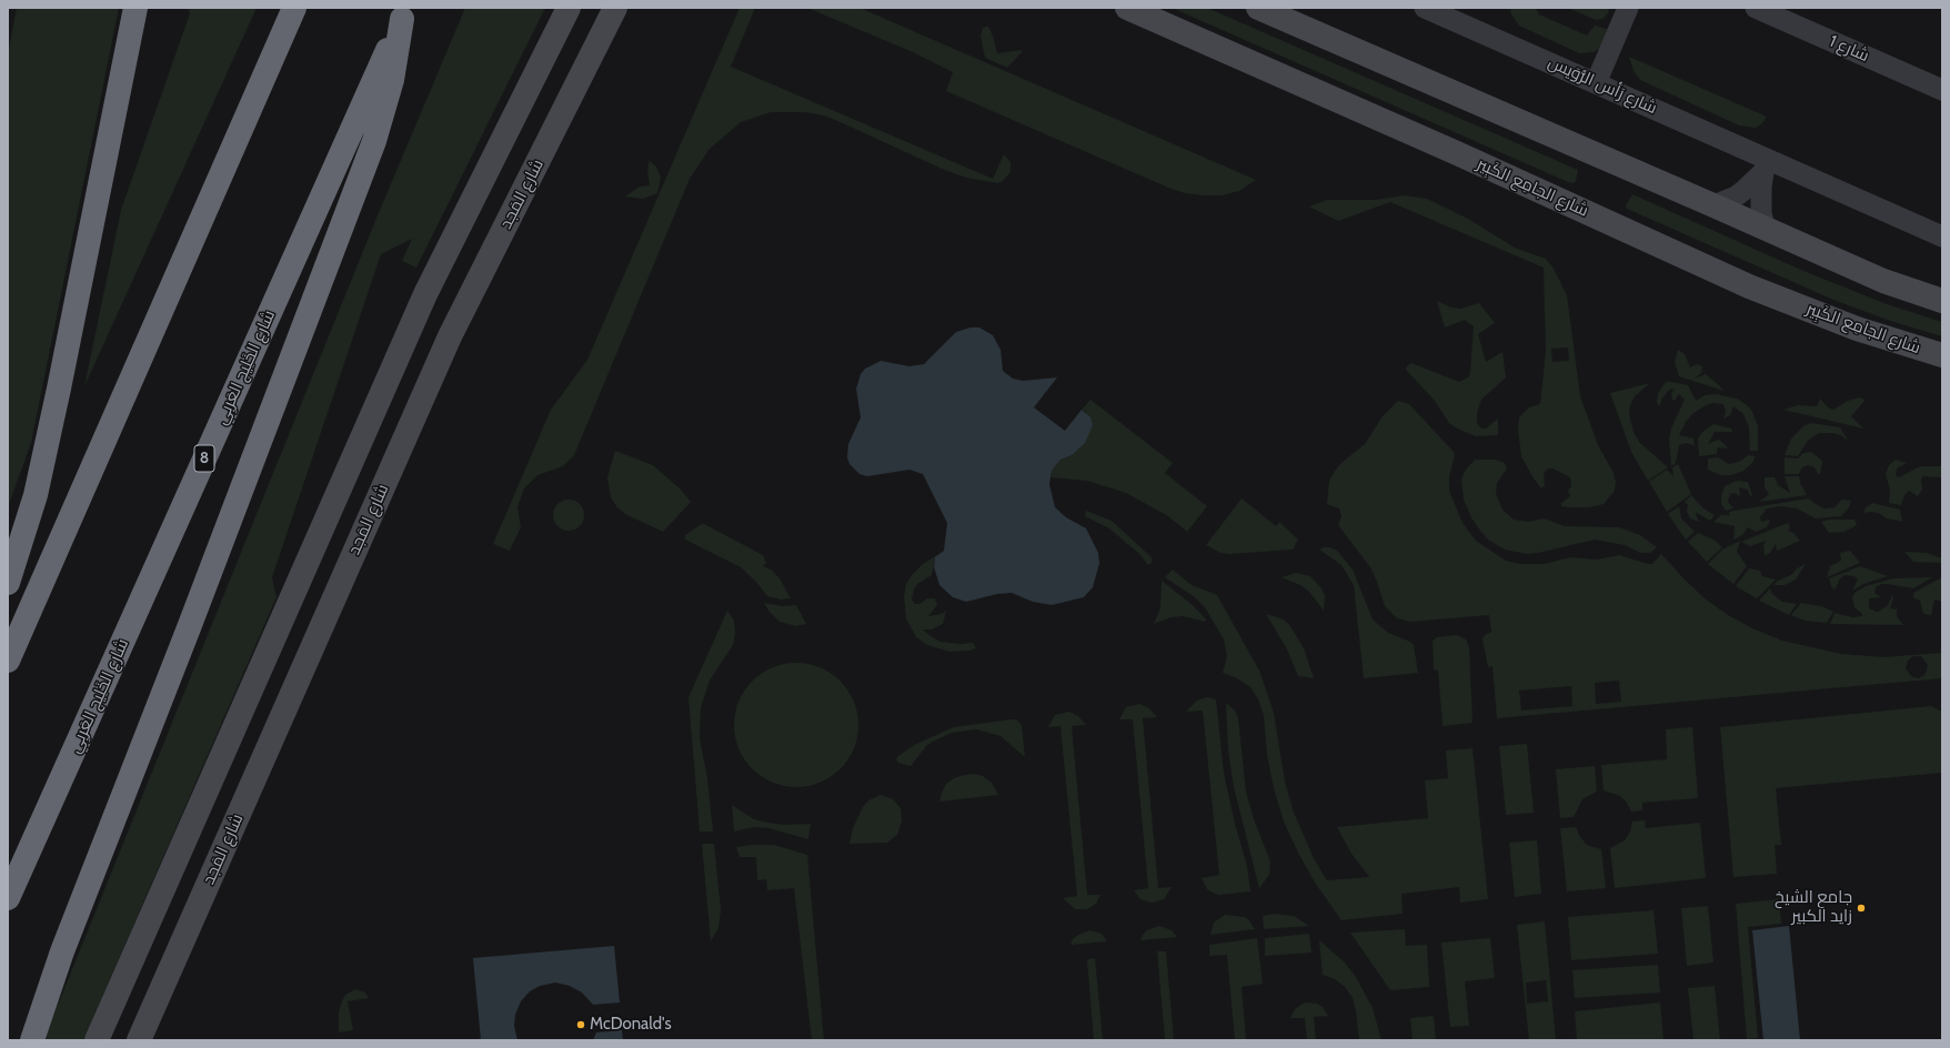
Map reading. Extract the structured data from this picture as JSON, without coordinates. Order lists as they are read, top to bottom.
{
  "streets": {
    "highway": ["شارع الخَلِيج العَربِي", "8"],
    "street": [
      "شارع 1",
      "شارع رَأس الرُّوَيس",
      "شارع الجامِع الكَبِير",
      "شارع المَجد"
    ]
  },
  "places": ["جامع الشيخ زايد الكبير", "McDonald's"]
}
